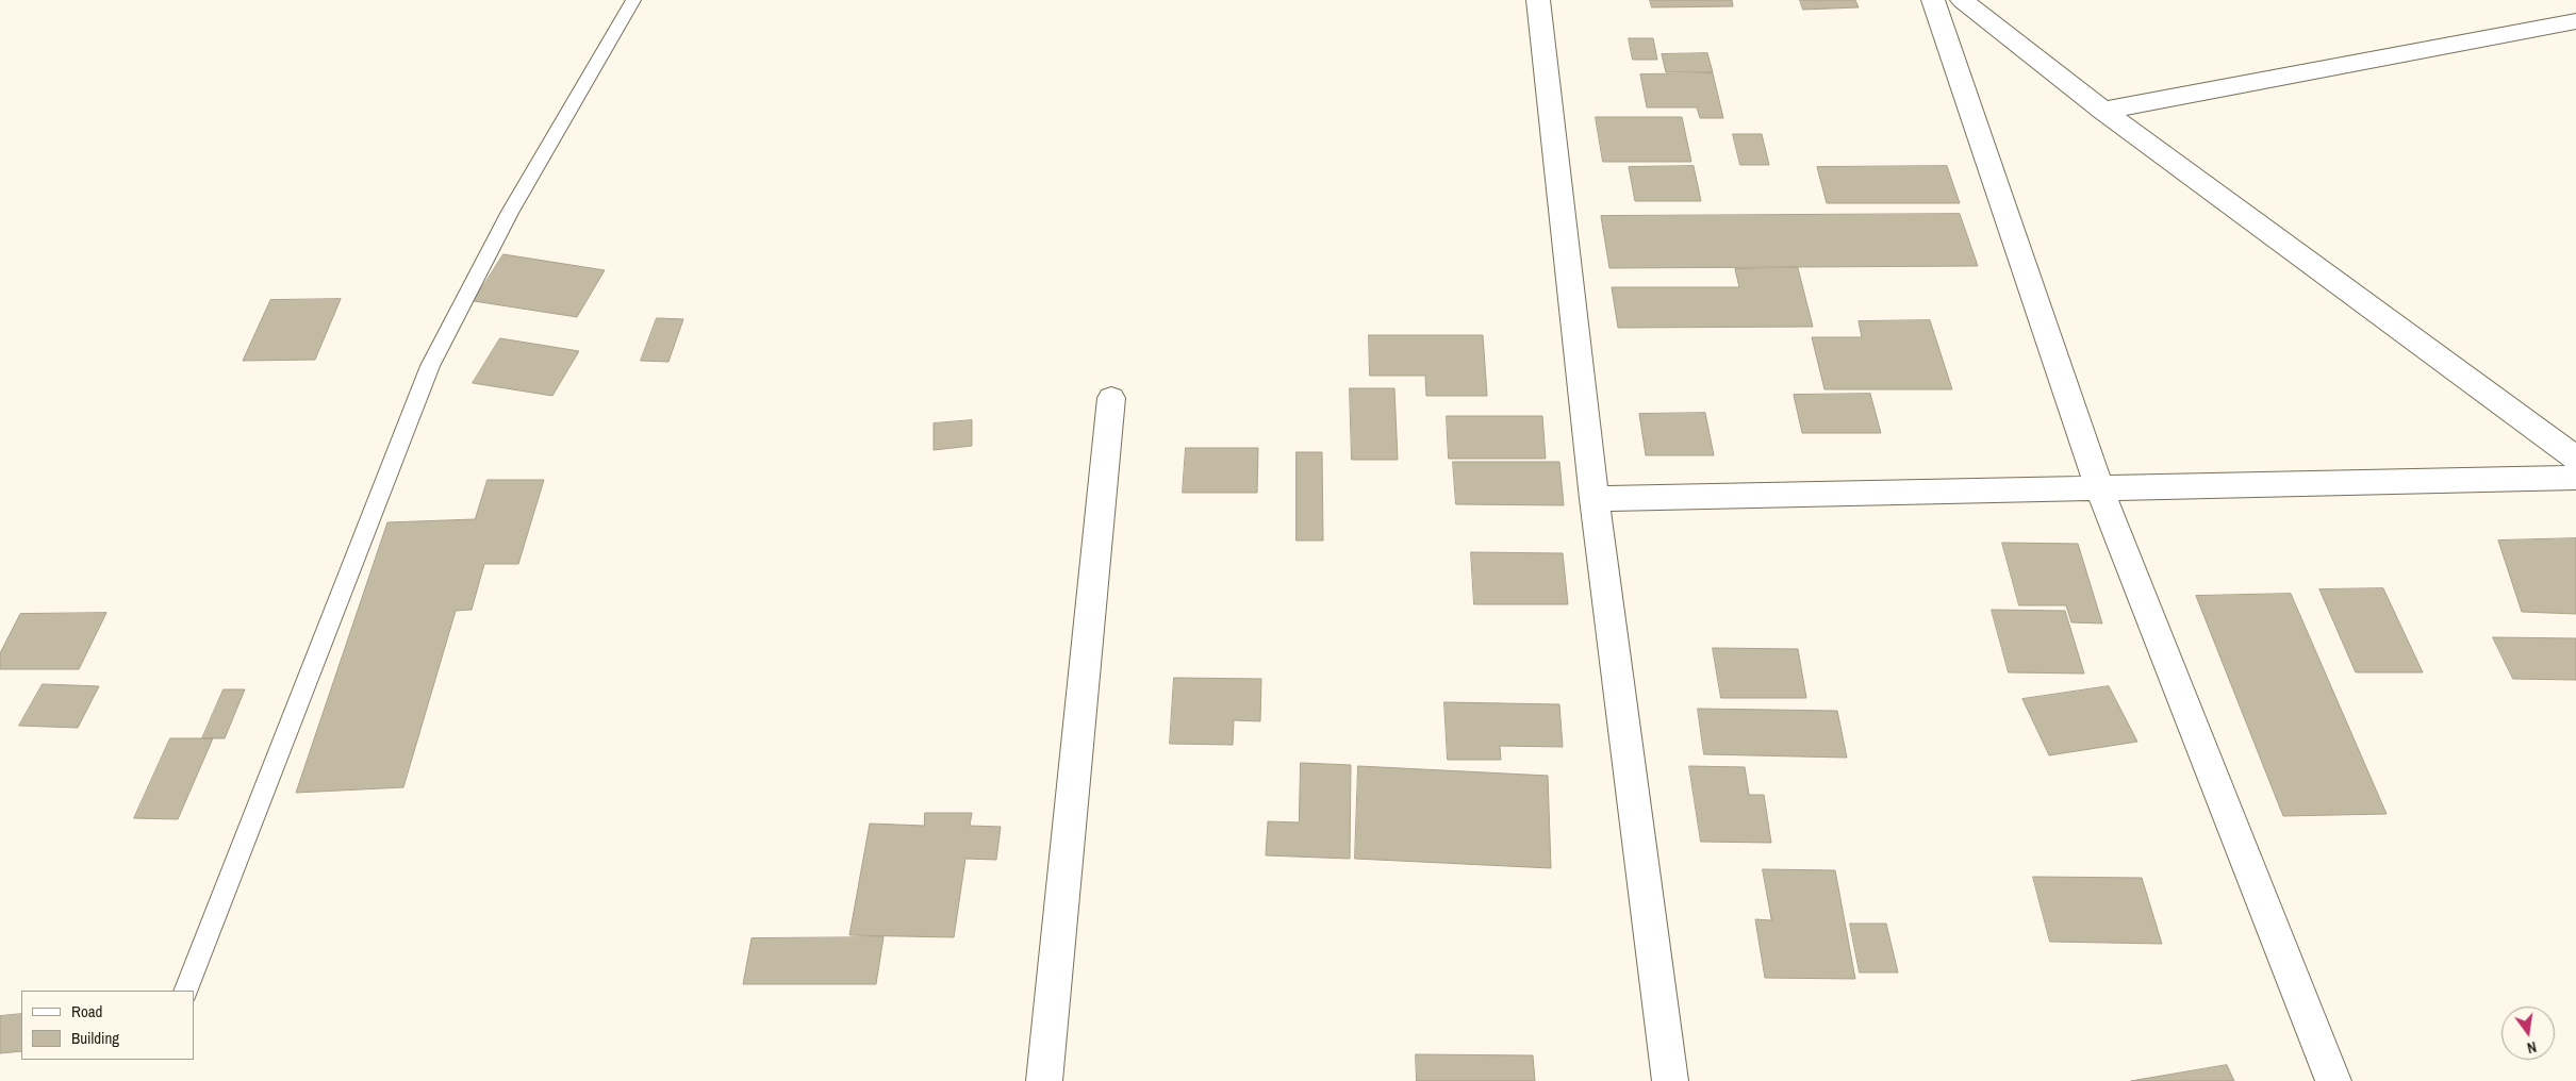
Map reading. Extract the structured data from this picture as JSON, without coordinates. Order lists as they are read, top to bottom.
{
  "legend": ["Road", "Building"],
  "north": "bottom"
}
